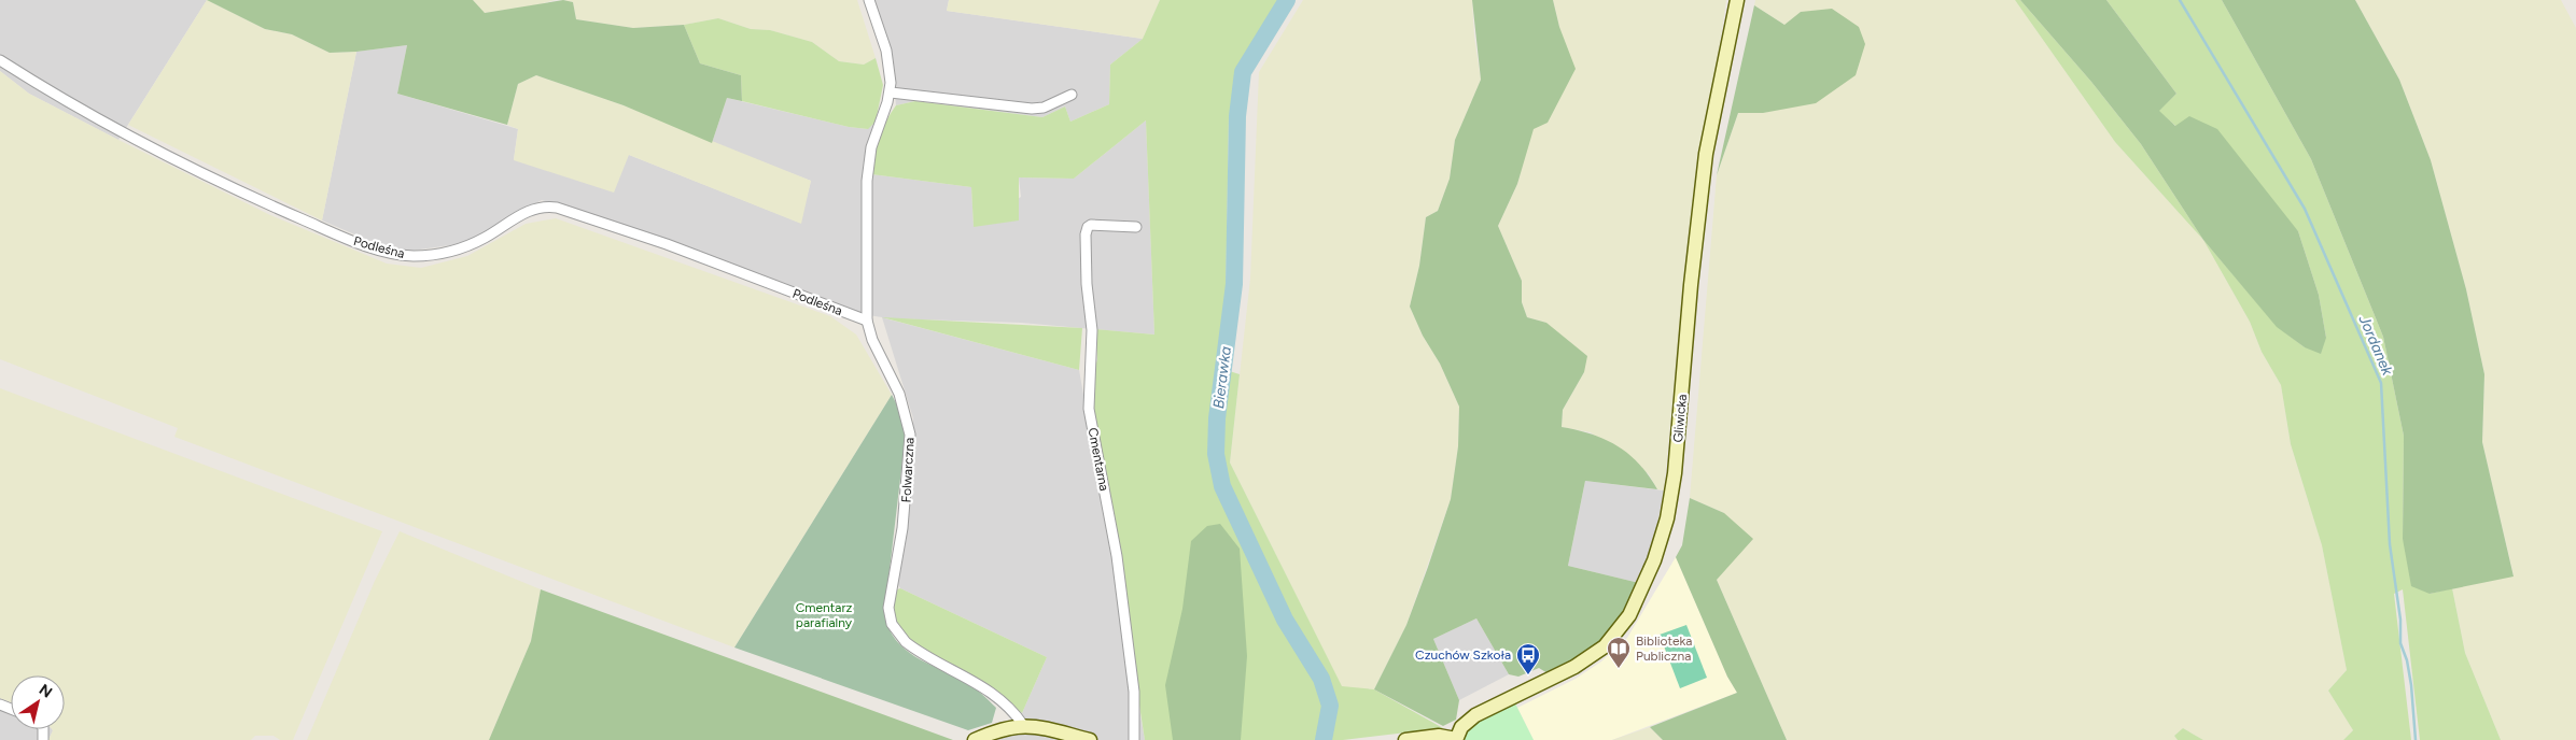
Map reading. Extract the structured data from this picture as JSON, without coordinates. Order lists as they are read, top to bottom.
{
  "streets": {
    "main road": ["Gliwicka"],
    "street": ["Podleśna", "Cmentarna", "Folwarczna"]
  },
  "crossings": [
    ["Podleśna", "Folwarczna"]
  ],
  "water": ["Jordanek", "Bierawka"],
  "parks": ["Cmentarz parafialny"],
  "places": {
    "library": ["Biblioteka Publiczna"],
    "bus stop": ["Czuchów Szkoła"]
  },
  "north": "top right"
}
